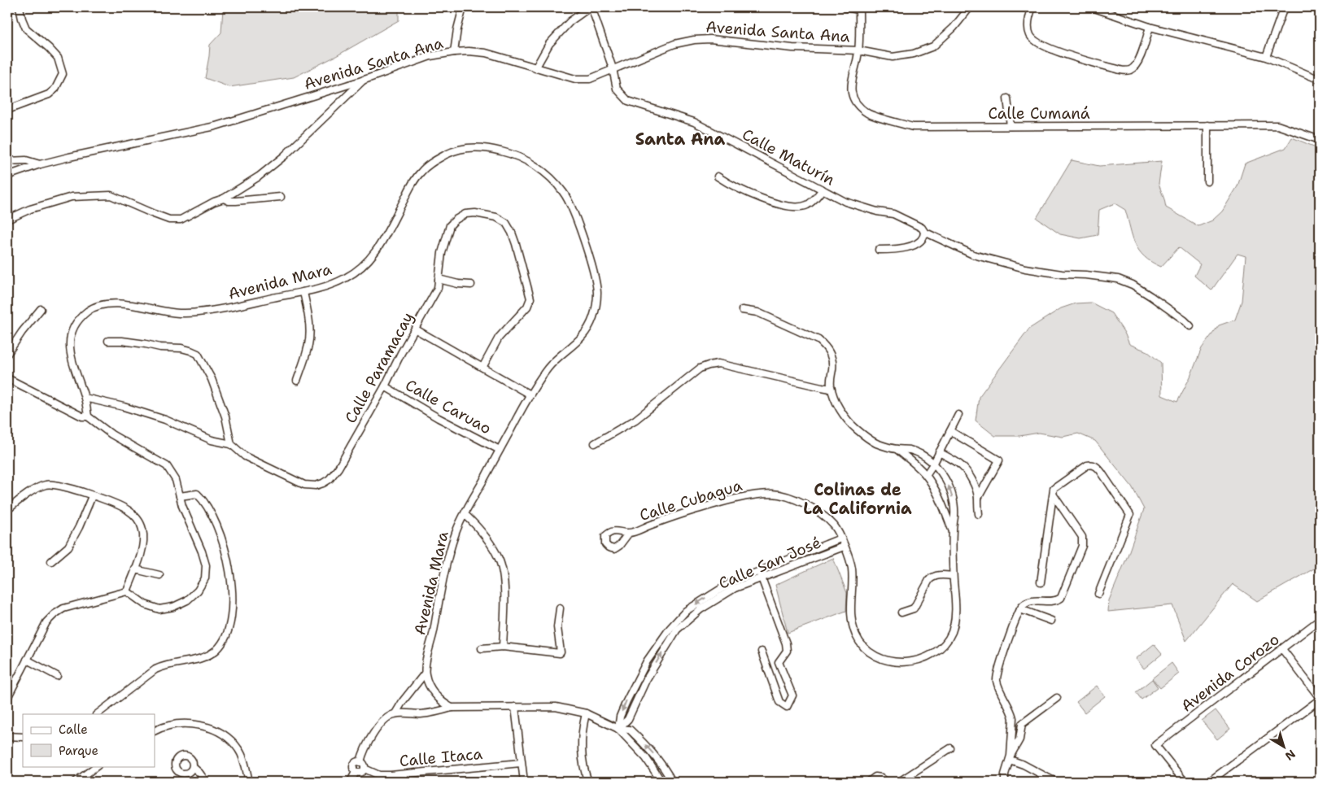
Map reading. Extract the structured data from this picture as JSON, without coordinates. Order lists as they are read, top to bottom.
{
  "streets": {
    "street": [
      "Avenida Santa Ana",
      "Calle Cumaná",
      "Calle Maturín",
      "Avenida Mara",
      "Calle Paramacay",
      "Calle Caruao",
      "Calle Cubagua",
      "Calle San José",
      "Avenida Corozo",
      "Calle Itaca"
    ]
  },
  "crossings": [
    ["Avenida Santa Ana", "Calle Cumaná"],
    ["Avenida Santa Ana", "Calle Maturín"],
    ["Avenida Mara", "Calle Paramacay"],
    ["Avenida Mara", "Calle Caruao"],
    ["Calle Paramacay", "Calle Caruao"],
    ["Calle Cubagua", "Calle San José"]
  ],
  "districts": ["Santa Ana", "Colinas de La California"],
  "legend": ["Calle", "Parque"],
  "north": "bottom right"
}
